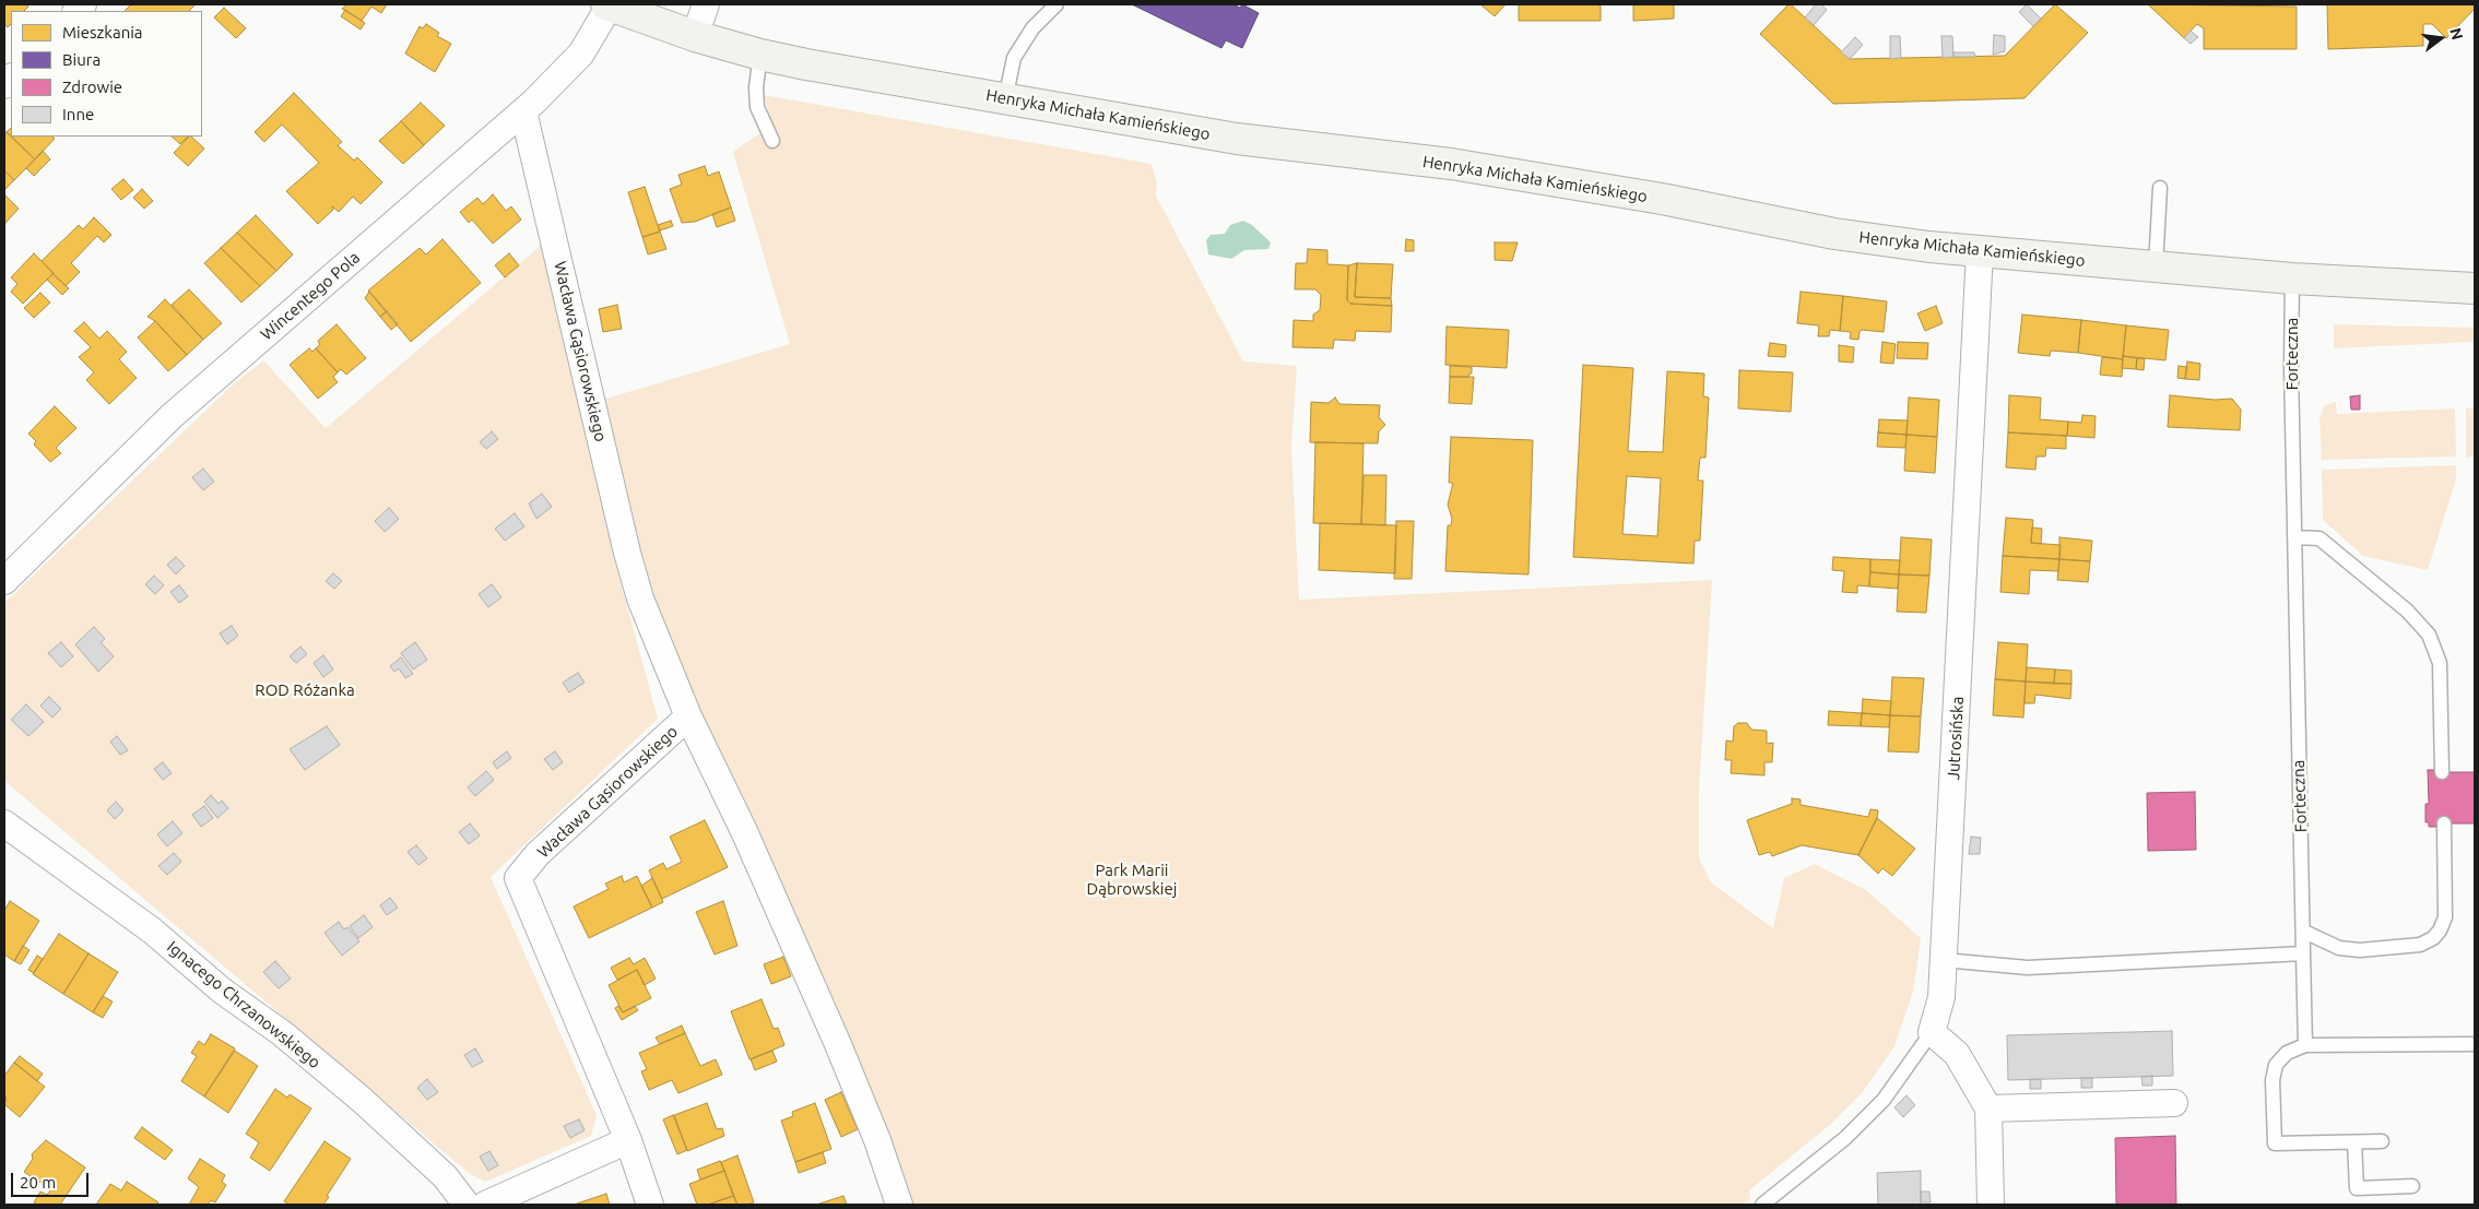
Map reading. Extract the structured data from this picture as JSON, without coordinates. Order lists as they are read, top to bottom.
{
  "streets": {
    "street": [
      "Henryka Michała Kamieńskiego",
      "Wincentego Pola",
      "Wacława Gąsiorowskiego",
      "Jutrosińska",
      "Ignacego Chrzanowskiego"
    ],
    "lane": ["Forteczna"]
  },
  "crossings": [
    ["Henryka Michała Kamieńskiego", "Wincentego Pola"],
    ["Henryka Michała Kamieńskiego", "Forteczna"],
    ["Henryka Michała Kamieńskiego", "Jutrosińska"],
    ["Wincentego Pola", "Wacława Gąsiorowskiego"]
  ],
  "parks": ["ROD Różanka", "Park Marii Dąbrowskiej"],
  "legend": [
    "Mieszkania",
    "Biura",
    "Zdrowie",
    "Inne"
  ],
  "scale_bar": "20 m",
  "north": "right"
}
